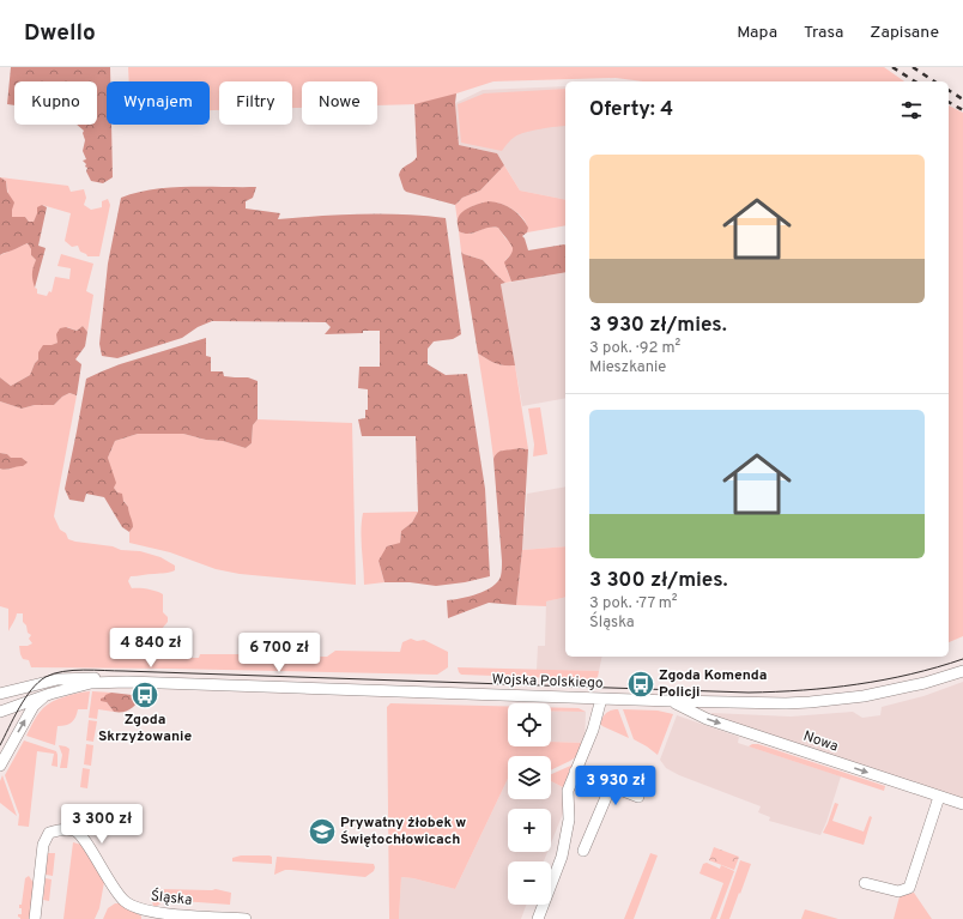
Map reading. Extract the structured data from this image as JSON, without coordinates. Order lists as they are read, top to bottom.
{
  "streets": {
    "street": ["Wojska Polskiego", "Nowa", "Śląska"]
  },
  "crossings": [
    ["Wojska Polskiego", "Nowa"]
  ],
  "one_way": ["Nowa"],
  "places": {
    "bus stop": ["Zgoda Komenda Policji", "Zgoda Skrzyżowanie"],
    "school or university": ["Prywatny żłobek w Świętochłowicach"]
  },
  "page": {
    "header": "Dwello",
    "nav": ["Mapa", "Trasa", "Zapisane"],
    "chip": [
      "Kupno",
      "Wynajem",
      "Filtry",
      "Nowe"
    ],
    "heading": "Oferty: 4",
    "list": [
      {
        "name": "3 930 zł/mies.",
        "note": "3 pok. · 92 m² · Mieszkanie"
      },
      {
        "name": "3 300 zł/mies.",
        "note": "3 pok. · 77 m² · Śląska"
      }
    ],
    "price": [
      "4 840 zł",
      "6 700 zł",
      "3 930 zł",
      "3 300 zł"
    ],
    "map_buttons": ["+", "−"]
  }
}
